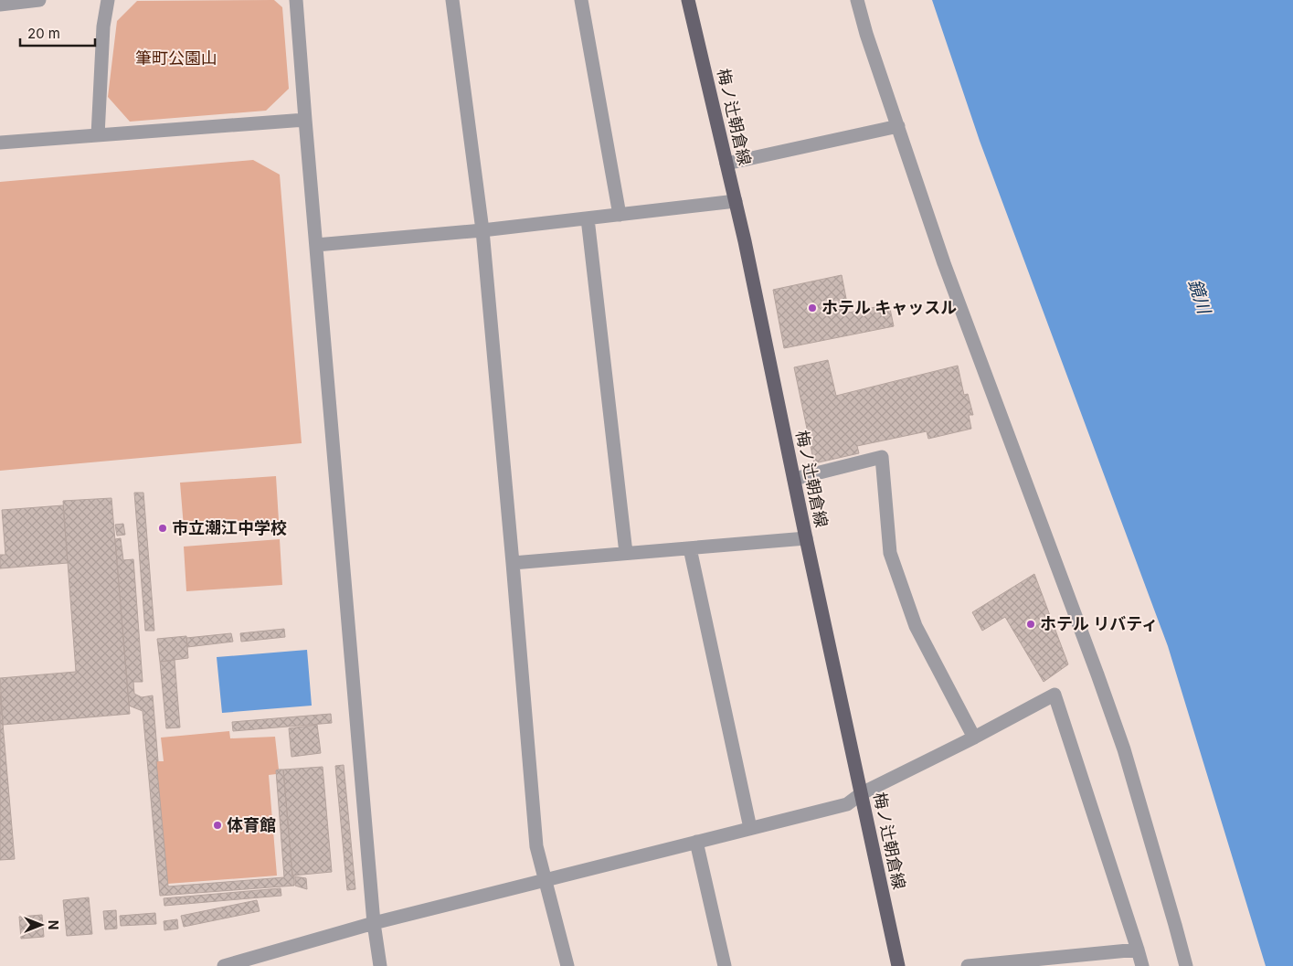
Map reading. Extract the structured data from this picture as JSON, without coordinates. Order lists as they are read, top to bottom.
{
  "streets": {
    "main road": ["梅ノ辻朝倉線"]
  },
  "water": ["鏡川"],
  "parks": ["筆町公園山"],
  "places": [
    "ホテル キャッスル",
    "市立潮江中学校",
    "ホテル リバティ",
    "体育館"
  ],
  "scale_bar": "20 m",
  "north": "right"
}
